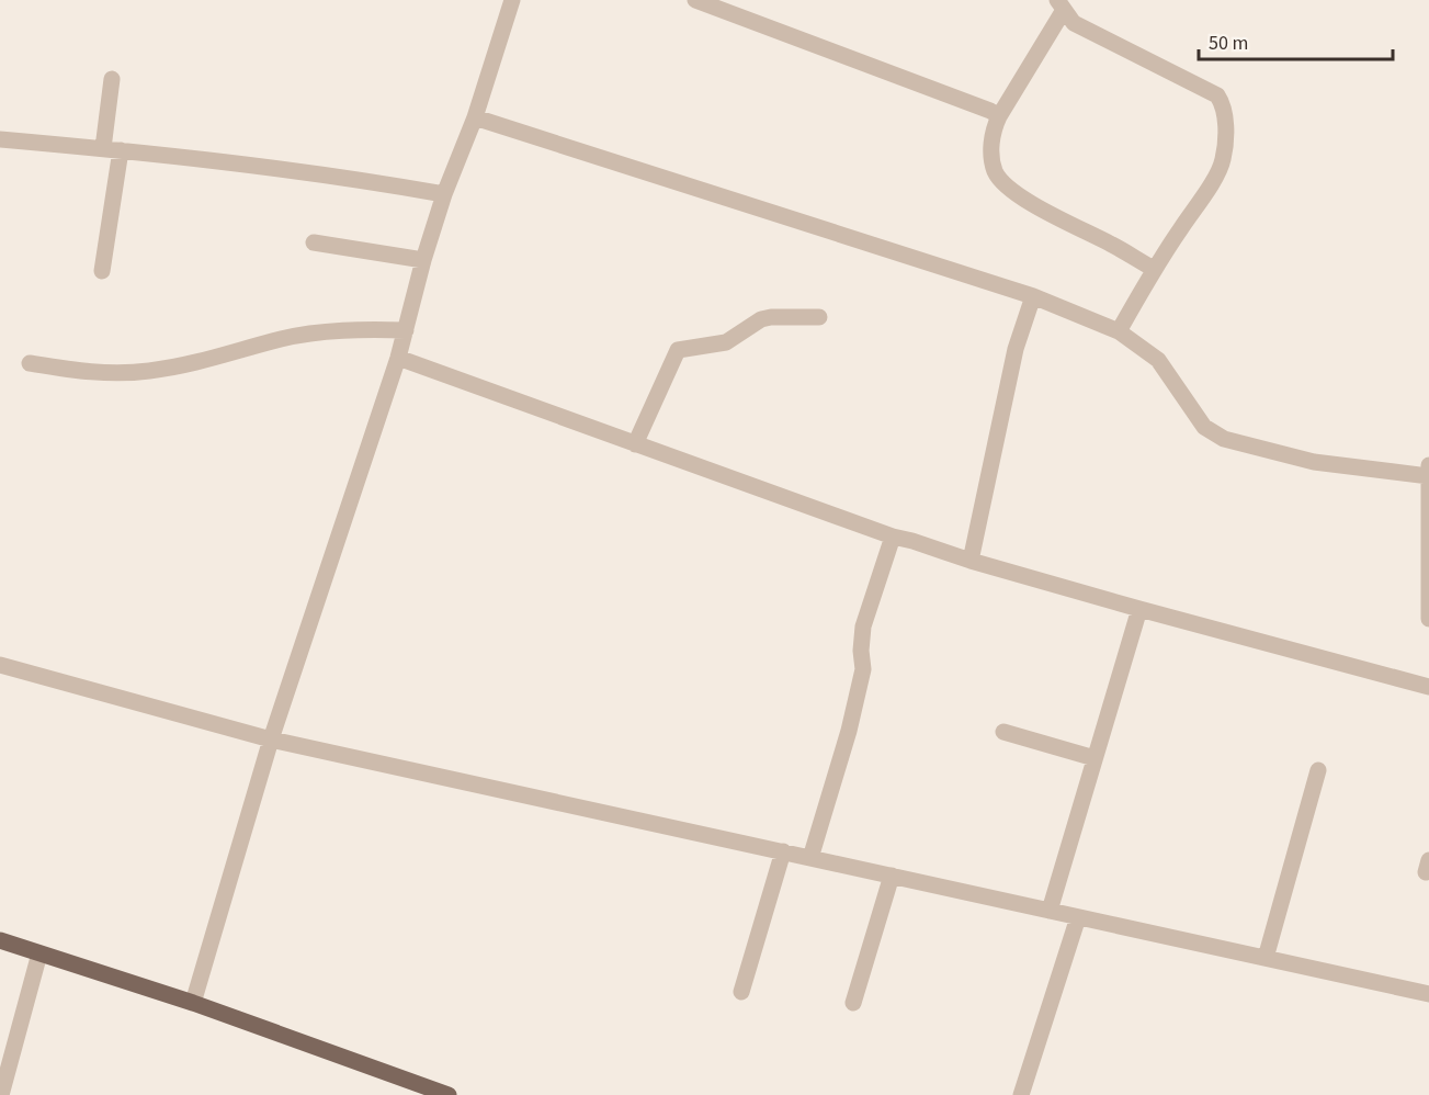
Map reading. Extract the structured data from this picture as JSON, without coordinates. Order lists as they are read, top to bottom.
{
  "scale_bar": "50 m"
}
